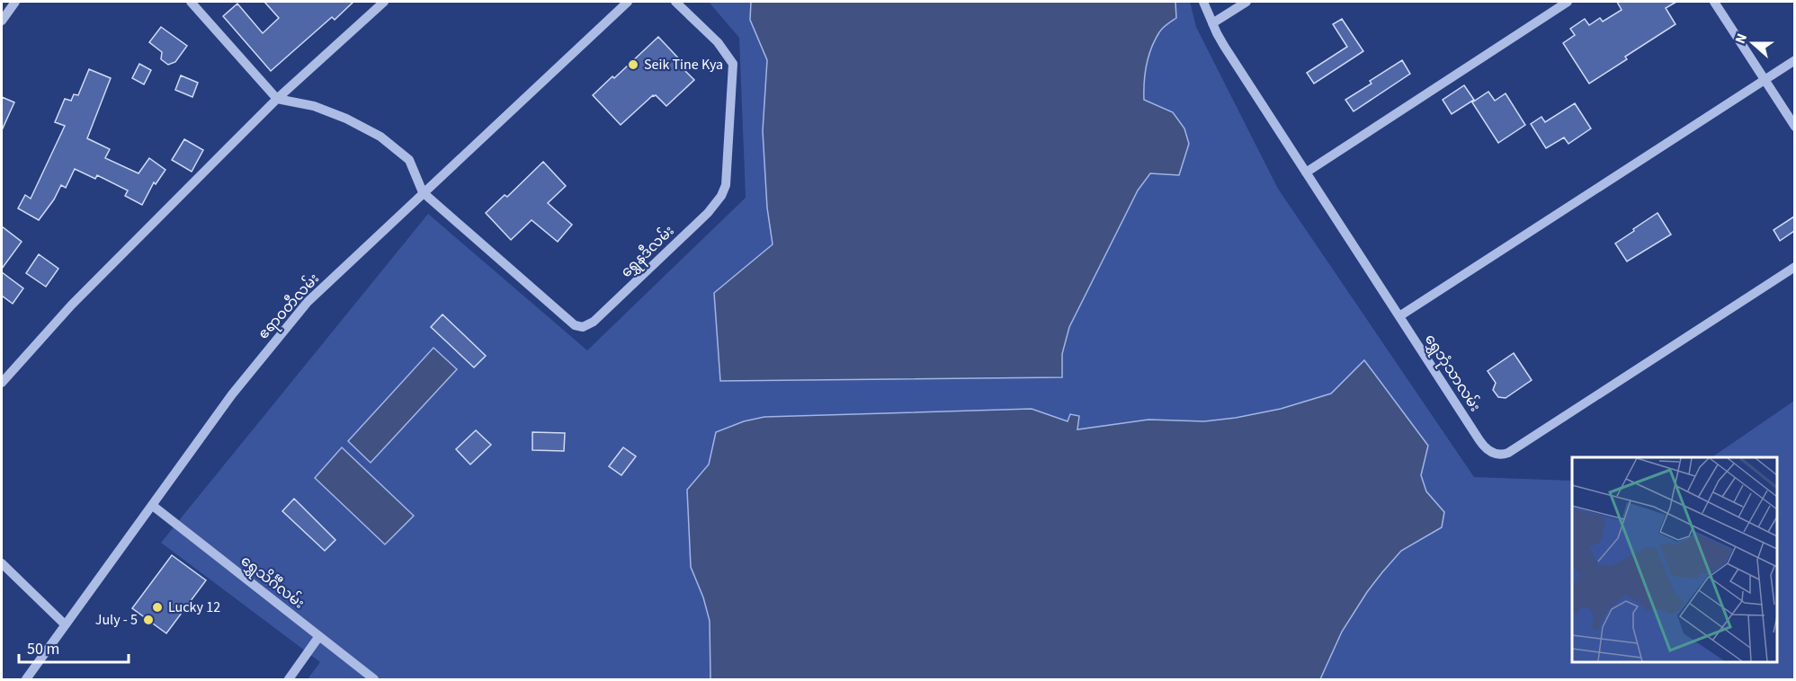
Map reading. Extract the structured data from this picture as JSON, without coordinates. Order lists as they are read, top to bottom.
{
  "streets": {
    "street": [
      "ရွှေနဒီလမ်း",
      "ဧရာဝတီလမ်း",
      "ရွှေဘုံသာလမ်း",
      "ရွှေသိင်္ဂီလမ်း"
    ]
  },
  "crossings": [
    ["ရွှေနဒီလမ်း", "ဧရာဝတီလမ်း"],
    ["ဧရာဝတီလမ်း", "ရွှေသိင်္ဂီလမ်း"]
  ],
  "places": ["Seik Tine Kya", "Lucky 12", "July - 5"],
  "scale_bar": "50 m",
  "north": "left"
}
